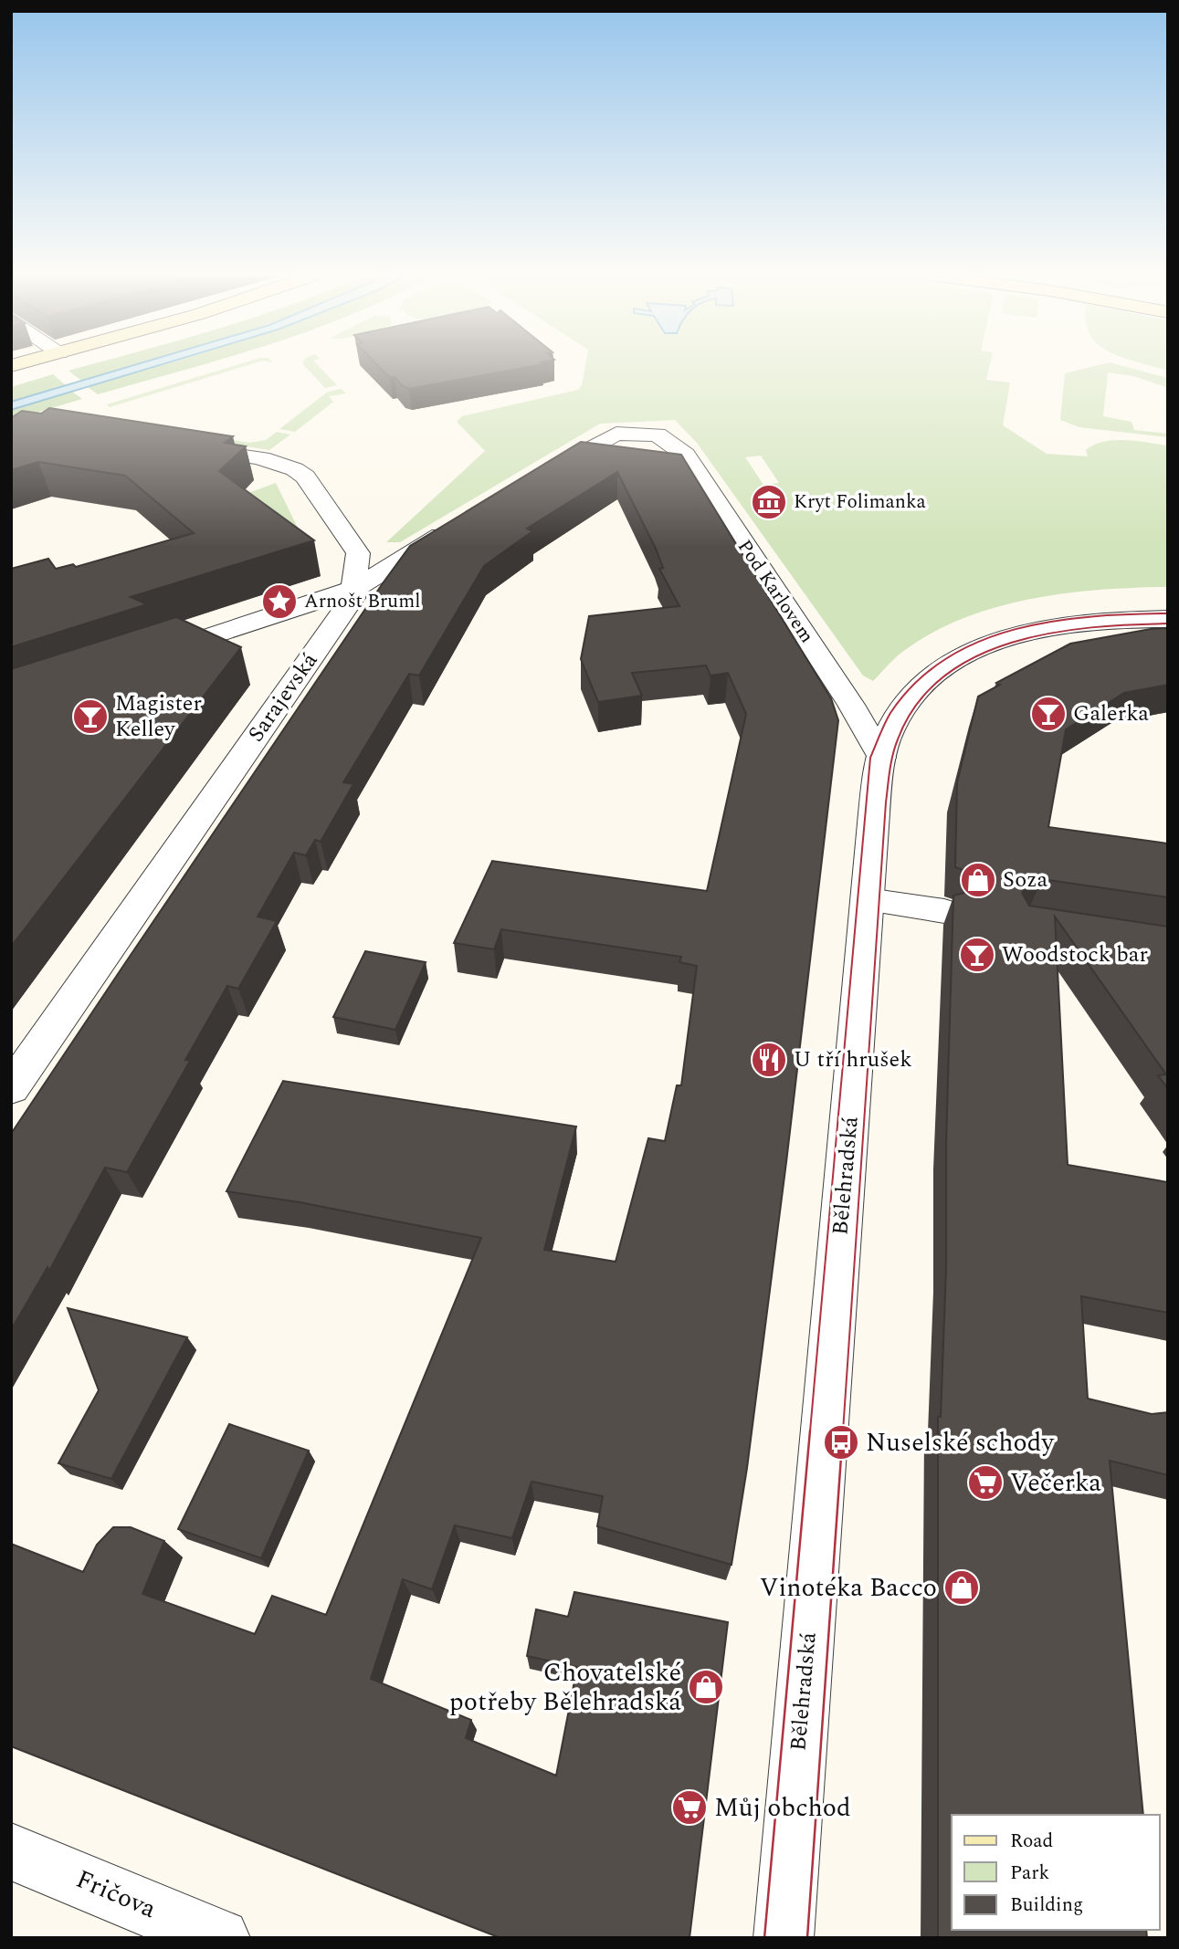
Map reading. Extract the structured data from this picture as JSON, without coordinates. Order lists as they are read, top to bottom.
{
  "streets": {
    "street": [
      "Pod Karlovem",
      "Sarajevská",
      "Bělehradská",
      "Fričova"
    ]
  },
  "crossings": [
    ["Pod Karlovem", "Bělehradská"]
  ],
  "places": {
    "museum": ["Kryt Folimanka"],
    "place": ["Arnošt Bruml"],
    "bar": ["Galerka", "Magister Kelley", "Woodstock bar"],
    "shop": ["Soza", "Vinotéka Bacco", "Chovatelské potřeby Bělehradská"],
    "restaurant": ["U tří hrušek"],
    "bus stop": ["Nuselské schody"],
    "supermarket": ["Večerka", "Můj obchod"]
  },
  "legend": ["Road", "Park", "Building"]
}
